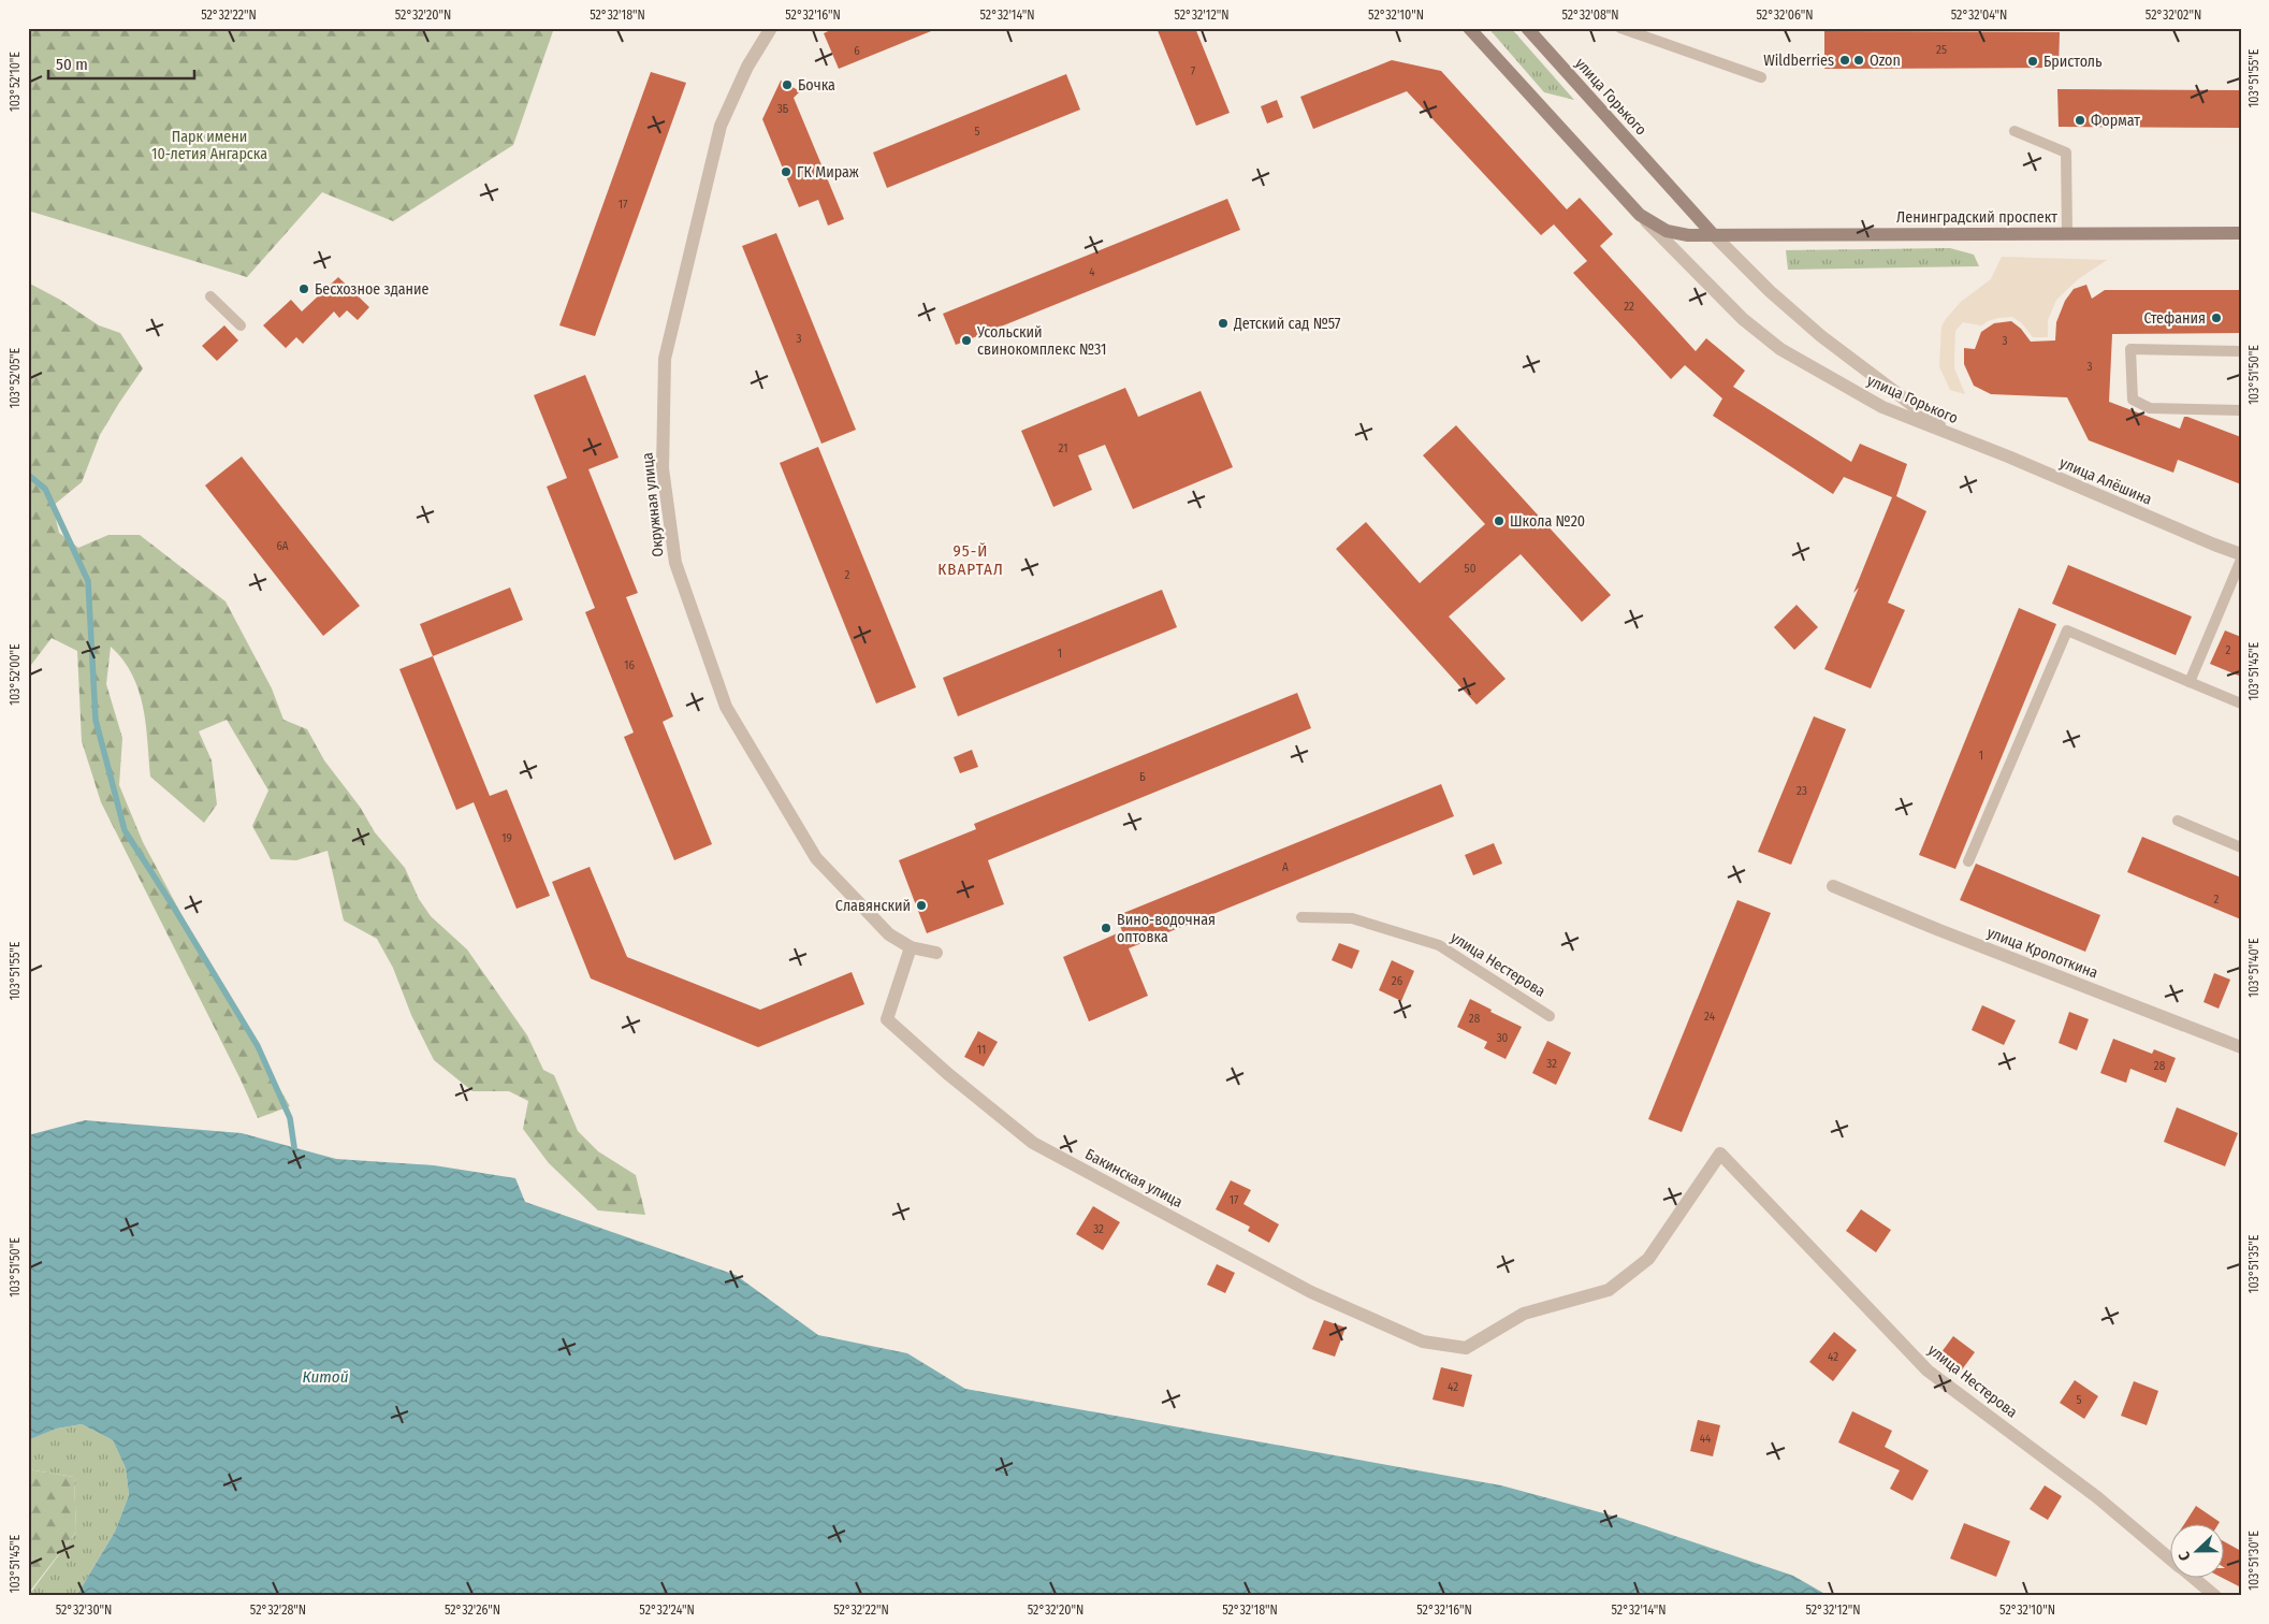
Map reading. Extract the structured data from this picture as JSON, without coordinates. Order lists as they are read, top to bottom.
{
  "streets": {
    "main road": ["улица Горького", "Ленинградский проспект"],
    "street": [
      "улица Алёшина",
      "Окружная улица",
      "улица Кропоткина",
      "улица Нестерова",
      "Бакинская улица"
    ]
  },
  "crossings": [
    ["улица Горького", "Ленинградский проспект"],
    ["улица Горького", "улица Алёшина"],
    ["Окружная улица", "Бакинская улица"],
    ["улица Нестерова", "Бакинская улица"]
  ],
  "districts": ["95-Й КВАРТАЛ"],
  "water": ["Китой"],
  "parks": ["Парк имени 10-летия Ангарска"],
  "places": [
    "Wildberries",
    "Ozon",
    "Бристоль",
    "Бочка",
    "Формат",
    "ГК Мираж",
    "Бесхозное здание",
    "Стефания",
    "Детский сад №57",
    "Усольский свинокомплекс №31",
    "Школа №20",
    "Славянский",
    "Вино-водочная оптовка"
  ],
  "house_numbers": [
    "25",
    "6",
    "7",
    "3Б",
    "5",
    "17",
    "4",
    "22",
    "3",
    "3",
    "3",
    "21",
    "6А",
    "50",
    "2",
    "2",
    "1",
    "16",
    "1",
    "Б",
    "23",
    "19",
    "А",
    "2",
    "26",
    "24",
    "28",
    "30",
    "11",
    "32",
    "28",
    "17",
    "32",
    "42",
    "42",
    "5",
    "44"
  ],
  "scale_bar": "50 m",
  "north": "left",
  "coordinates": [
    "52°32'22\"N",
    "52°32'20\"N",
    "52°32'18\"N",
    "52°32'16\"N",
    "52°32'14\"N",
    "52°32'12\"N",
    "52°32'10\"N",
    "52°32'08\"N",
    "52°32'06\"N",
    "52°32'04\"N",
    "52°32'02\"N",
    "103°51'55\"E",
    "103°52'10\"E",
    "103°51'50\"E",
    "103°52'05\"E",
    "103°51'45\"E",
    "103°52'00\"E",
    "103°51'40\"E",
    "103°51'35\"E",
    "103°51'30\"E",
    "52°32'30\"N",
    "52°32'28\"N",
    "52°32'26\"N",
    "52°32'24\"N"
  ]
}
